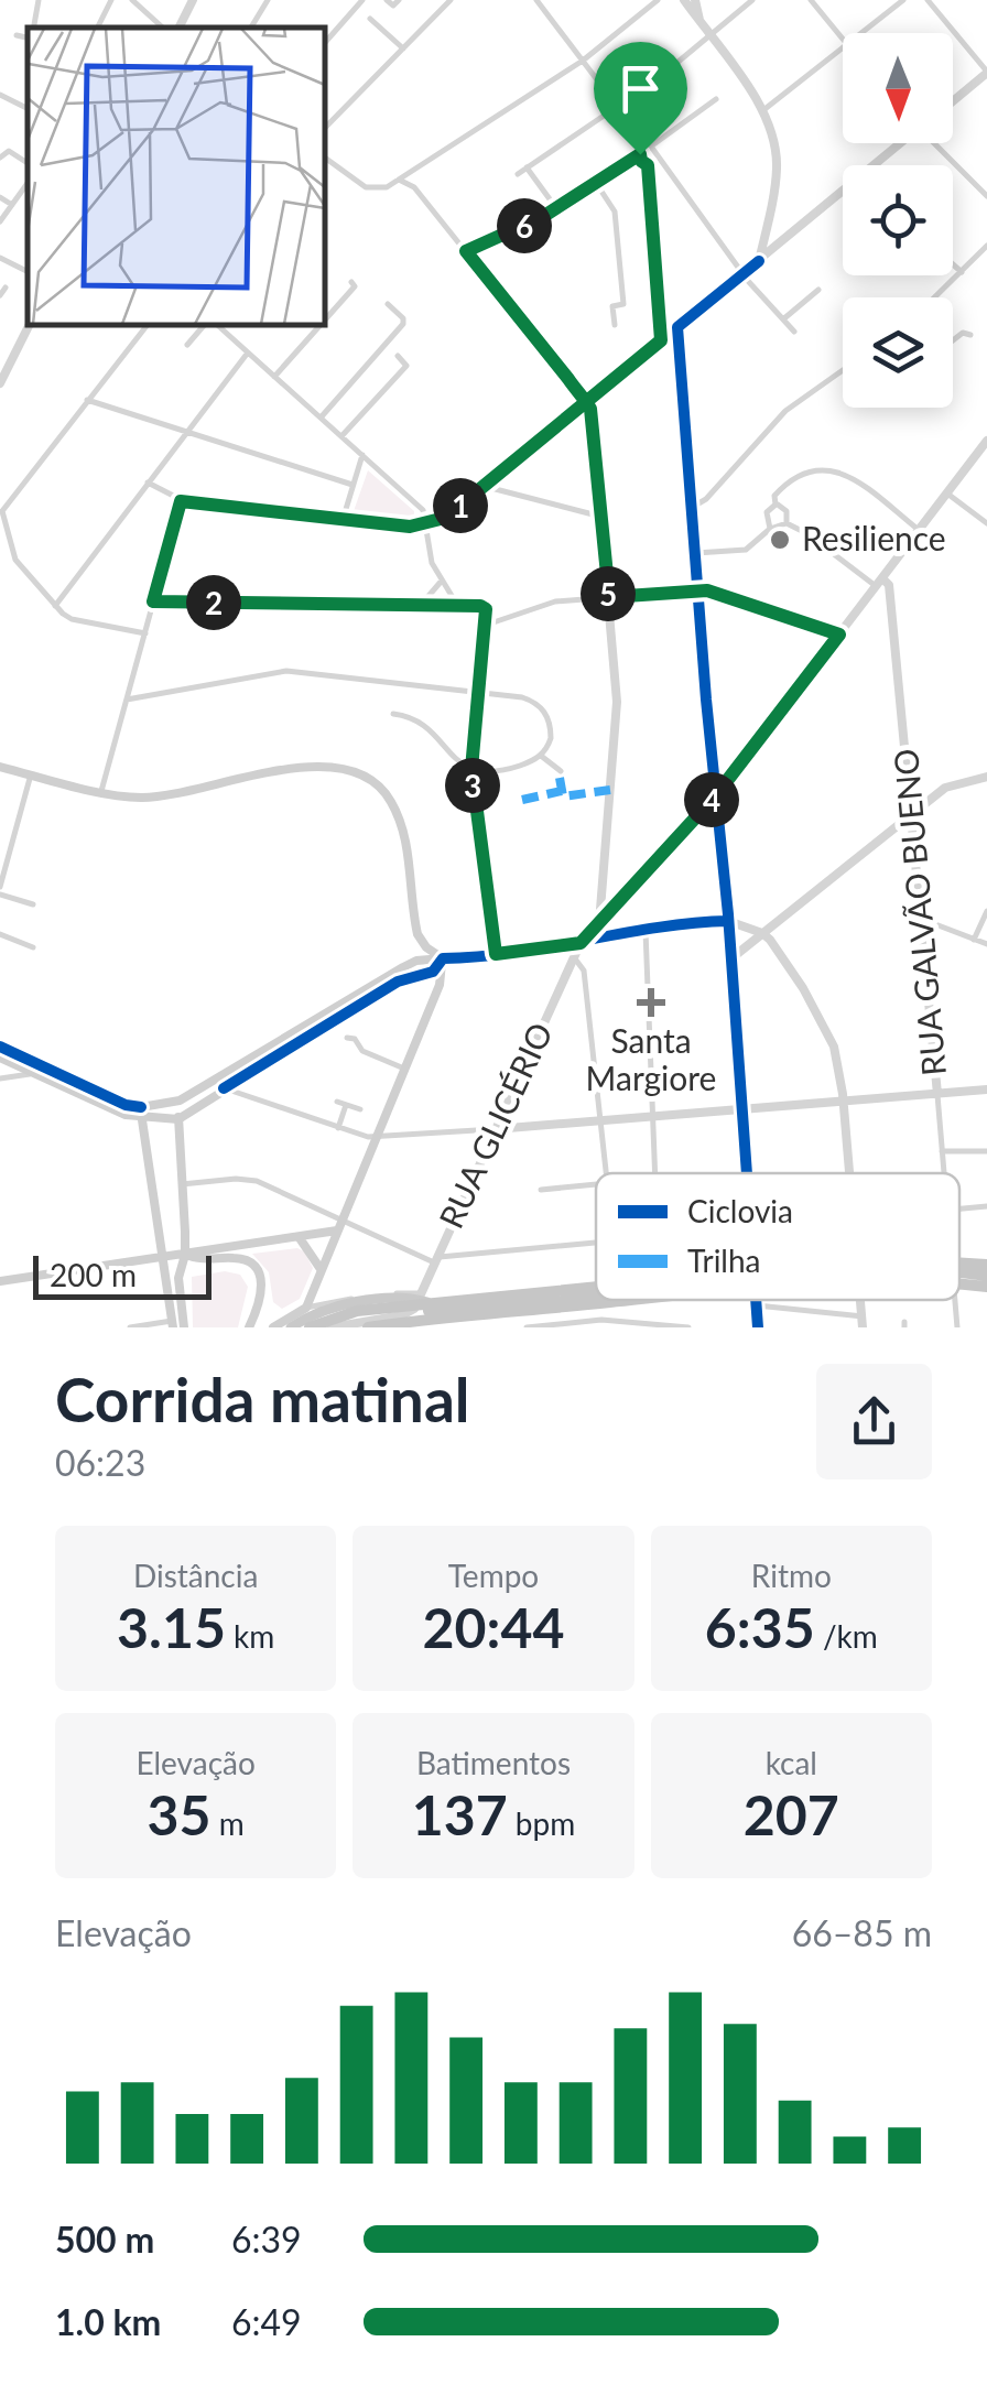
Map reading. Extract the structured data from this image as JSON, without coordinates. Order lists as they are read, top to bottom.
{
  "streets": {
    "street": ["RUA GALVÃO BUENO", "RUA GLICÉRIO"]
  },
  "places": {
    "other": ["Resilience"],
    "health": ["Santa Margiore"]
  },
  "legend": ["Ciclovia", "Trilha"],
  "scale_bar": "200 m",
  "north": "bottom",
  "page": {
    "pins": [
      "6",
      "1",
      "5",
      "2",
      "3",
      "4"
    ],
    "scale": "200 m",
    "heading": ["Corrida matinal", "06:23"],
    "stats": [
      ["Distância", "3.15 km"],
      ["Tempo", "20:44"],
      ["Ritmo", "6:35 /km"],
      ["Elevação", "35 m"],
      ["Batimentos", "137 bpm"],
      ["kcal", "207"]
    ],
    "chart": ["Elevação", "66–85 m"],
    "list": [
      {
        "name": "500 m",
        "note": "6:39"
      },
      {
        "name": "1.0 km",
        "note": "6:49"
      }
    ]
  }
}
